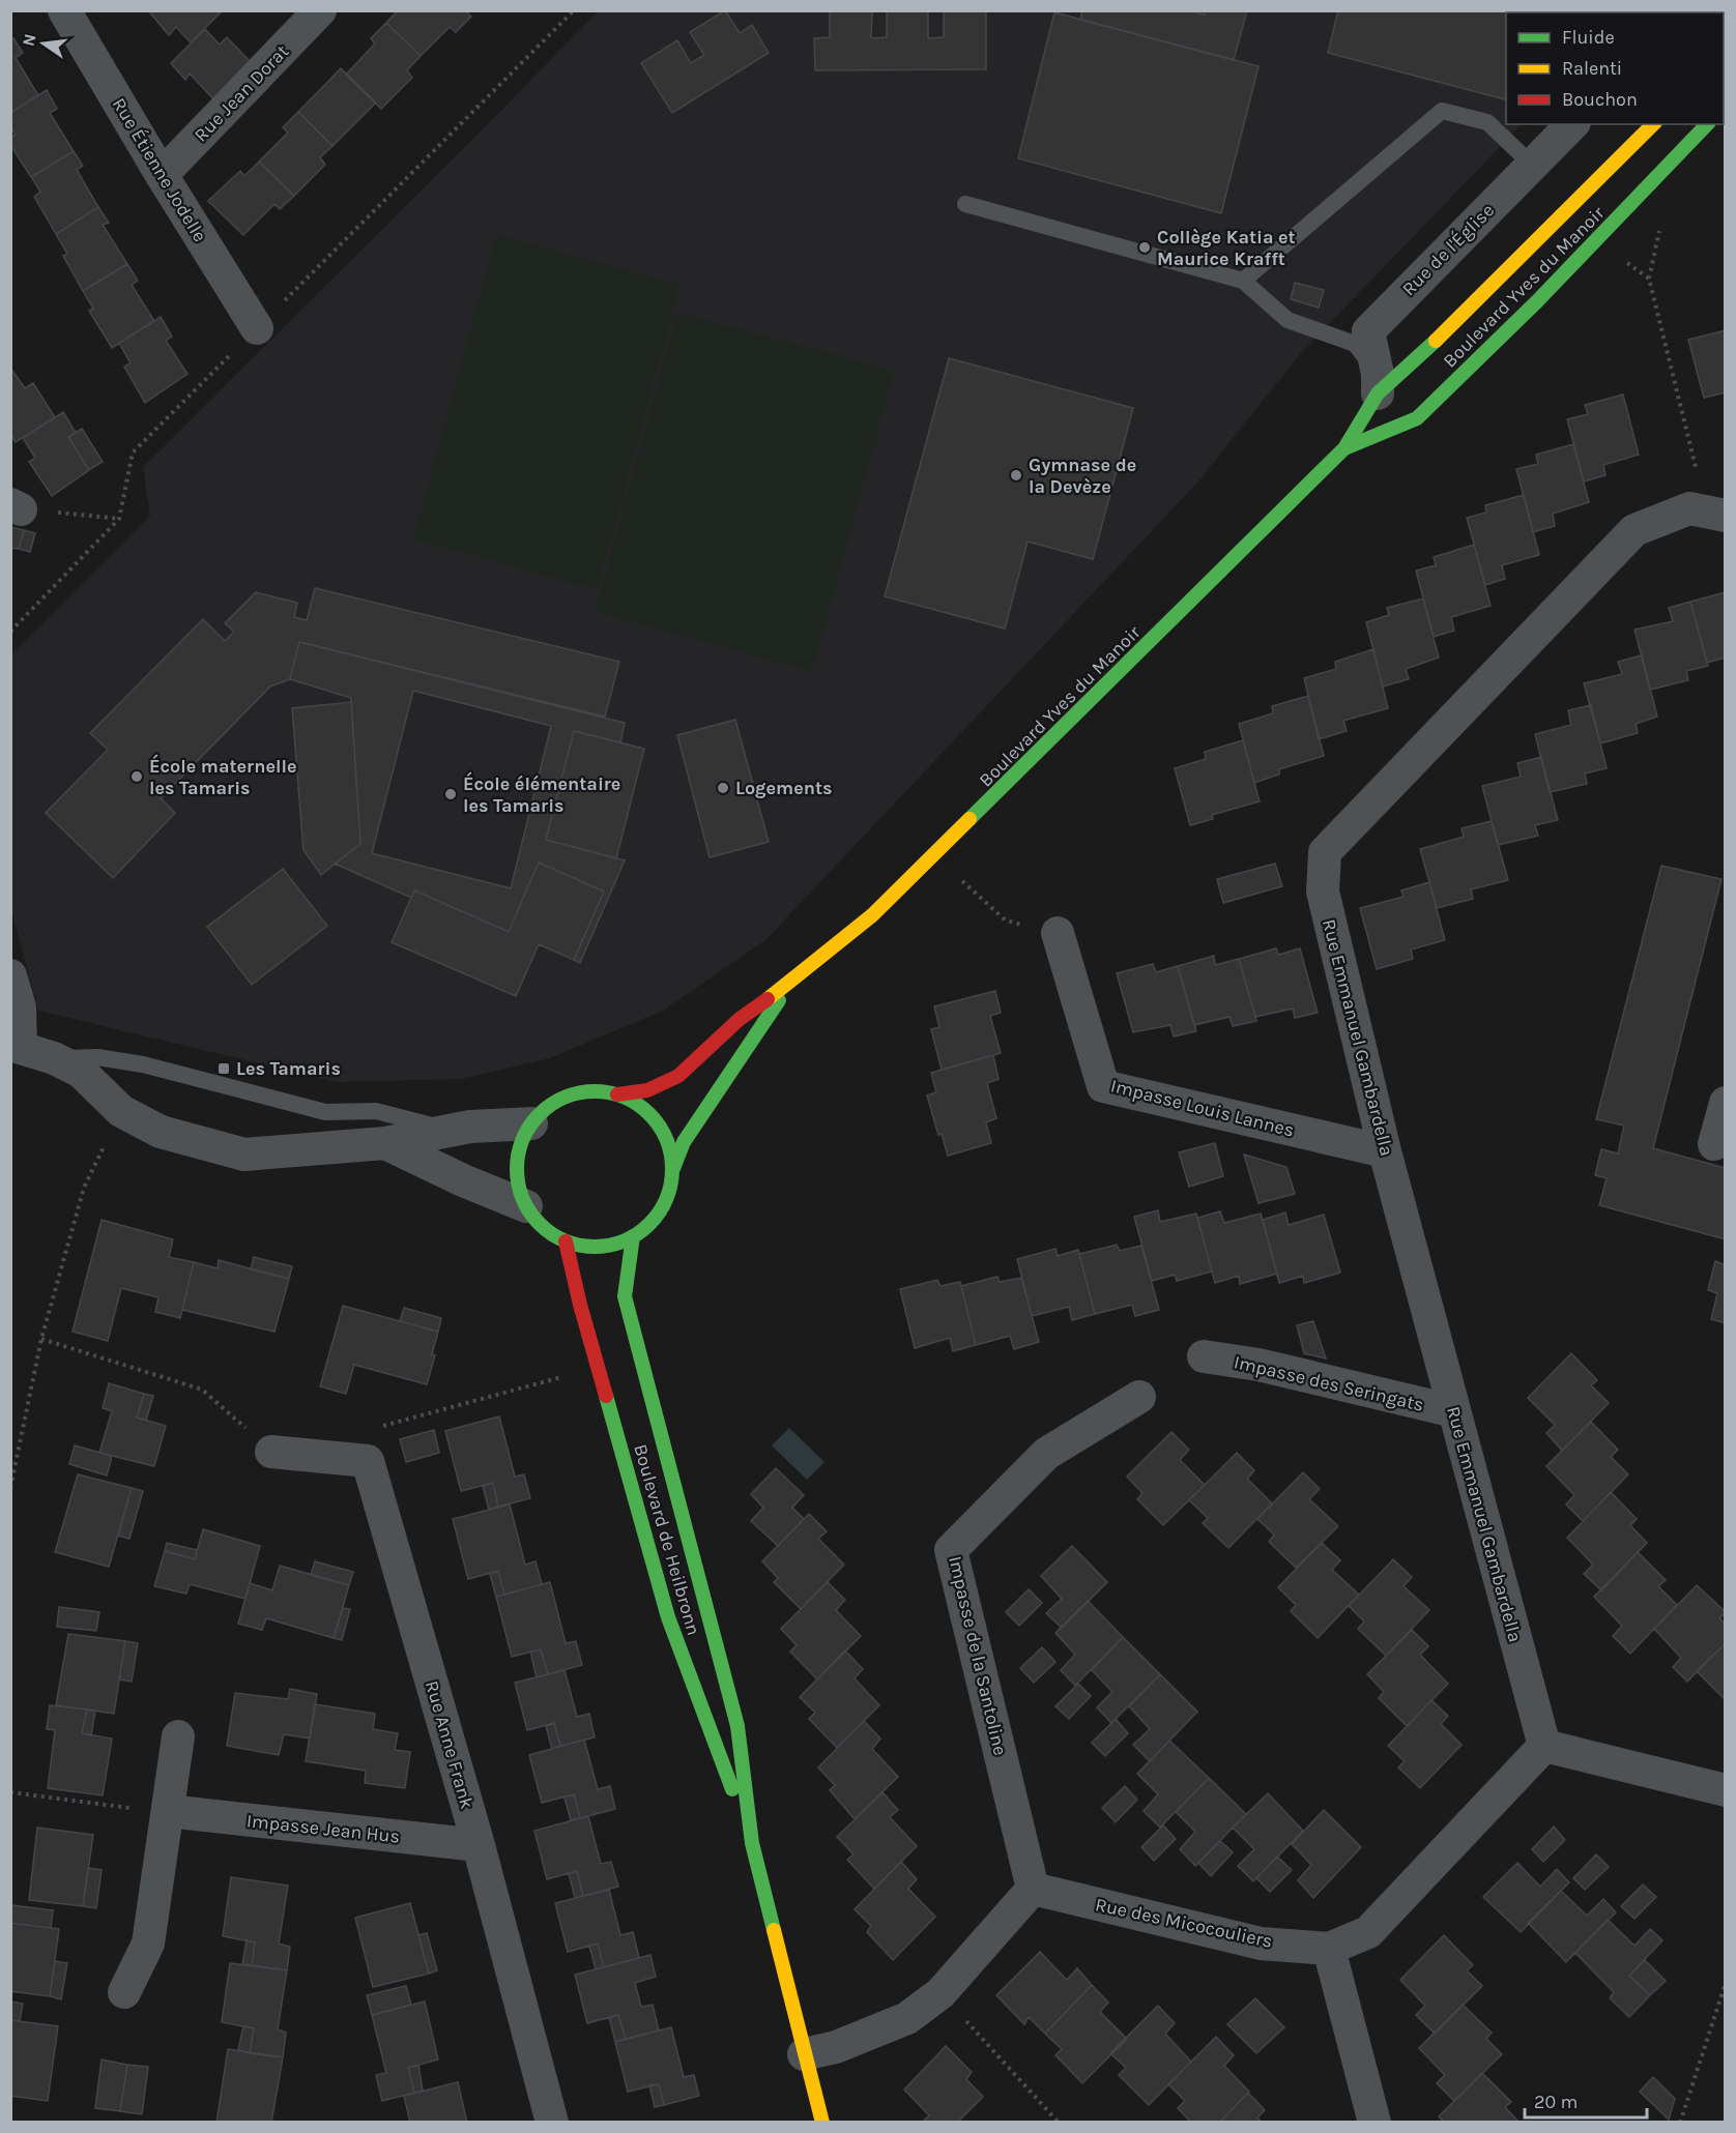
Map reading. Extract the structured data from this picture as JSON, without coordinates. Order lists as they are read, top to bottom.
{
  "streets": {
    "street": [
      "Rue Jean Dorat",
      "Rue Étienne Jodelle",
      "Rue de l'Église",
      "Boulevard Yves du Manoir",
      "Rue Emmanuel Gambardella",
      "Impasse Louis Lannes",
      "Impasse des Seringats",
      "Boulevard de Heilbronn",
      "Impasse de la Santoline",
      "Rue Anne Frank",
      "Impasse Jean Hus",
      "Rue des Micocouliers"
    ]
  },
  "crossings": [
    ["Rue Jean Dorat", "Rue Étienne Jodelle"],
    ["Rue de l'Église", "Boulevard Yves du Manoir"],
    ["Boulevard Yves du Manoir", "Boulevard de Heilbronn"],
    ["Rue Emmanuel Gambardella", "Impasse Louis Lannes"],
    ["Rue Emmanuel Gambardella", "Impasse des Seringats"],
    ["Rue Emmanuel Gambardella", "Rue des Micocouliers"],
    ["Impasse de la Santoline", "Rue des Micocouliers"],
    ["Rue Anne Frank", "Impasse Jean Hus"]
  ],
  "places": {
    "other": [
      "Collège Katia et Maurice Krafft",
      "Gymnase de la Devèze",
      "École maternelle les Tamaris",
      "Logements",
      "École élémentaire les Tamaris"
    ],
    "transit": ["Les Tamaris"]
  },
  "legend": ["Fluide", "Ralenti", "Bouchon"],
  "scale_bar": "20 m",
  "north": "left"
}
